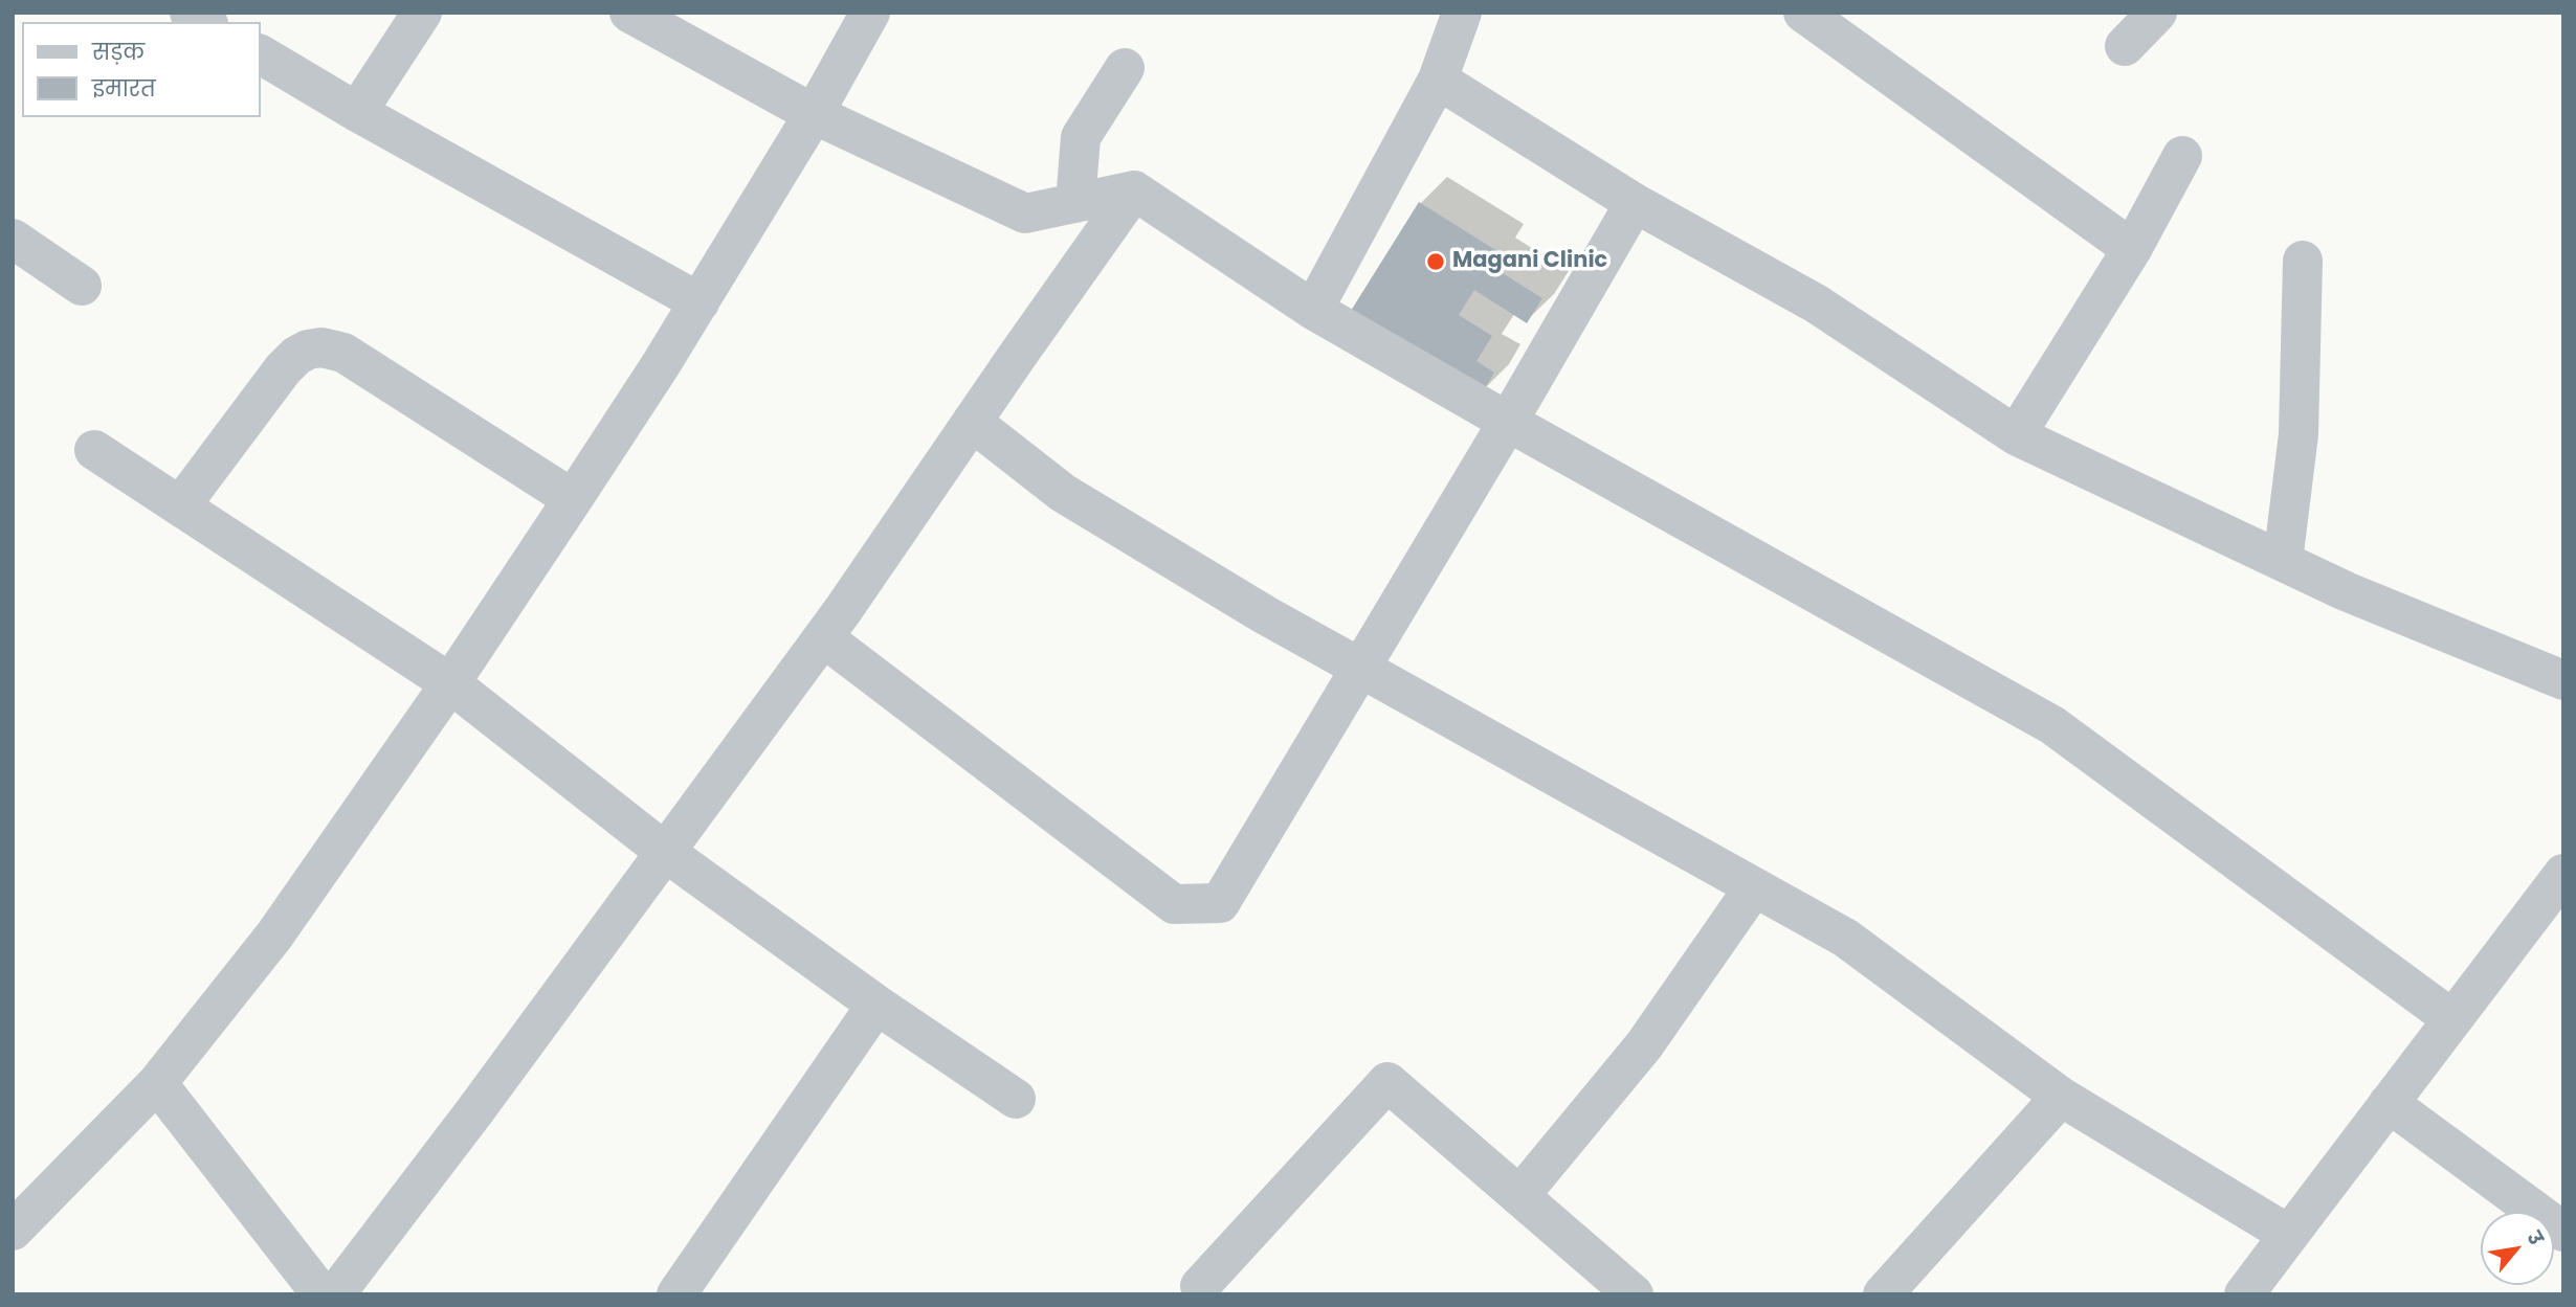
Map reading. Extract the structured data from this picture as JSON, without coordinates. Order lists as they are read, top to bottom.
{
  "places": ["Magani Clinic"],
  "legend": ["सड़क", "इमारत"],
  "north": "top right"
}
